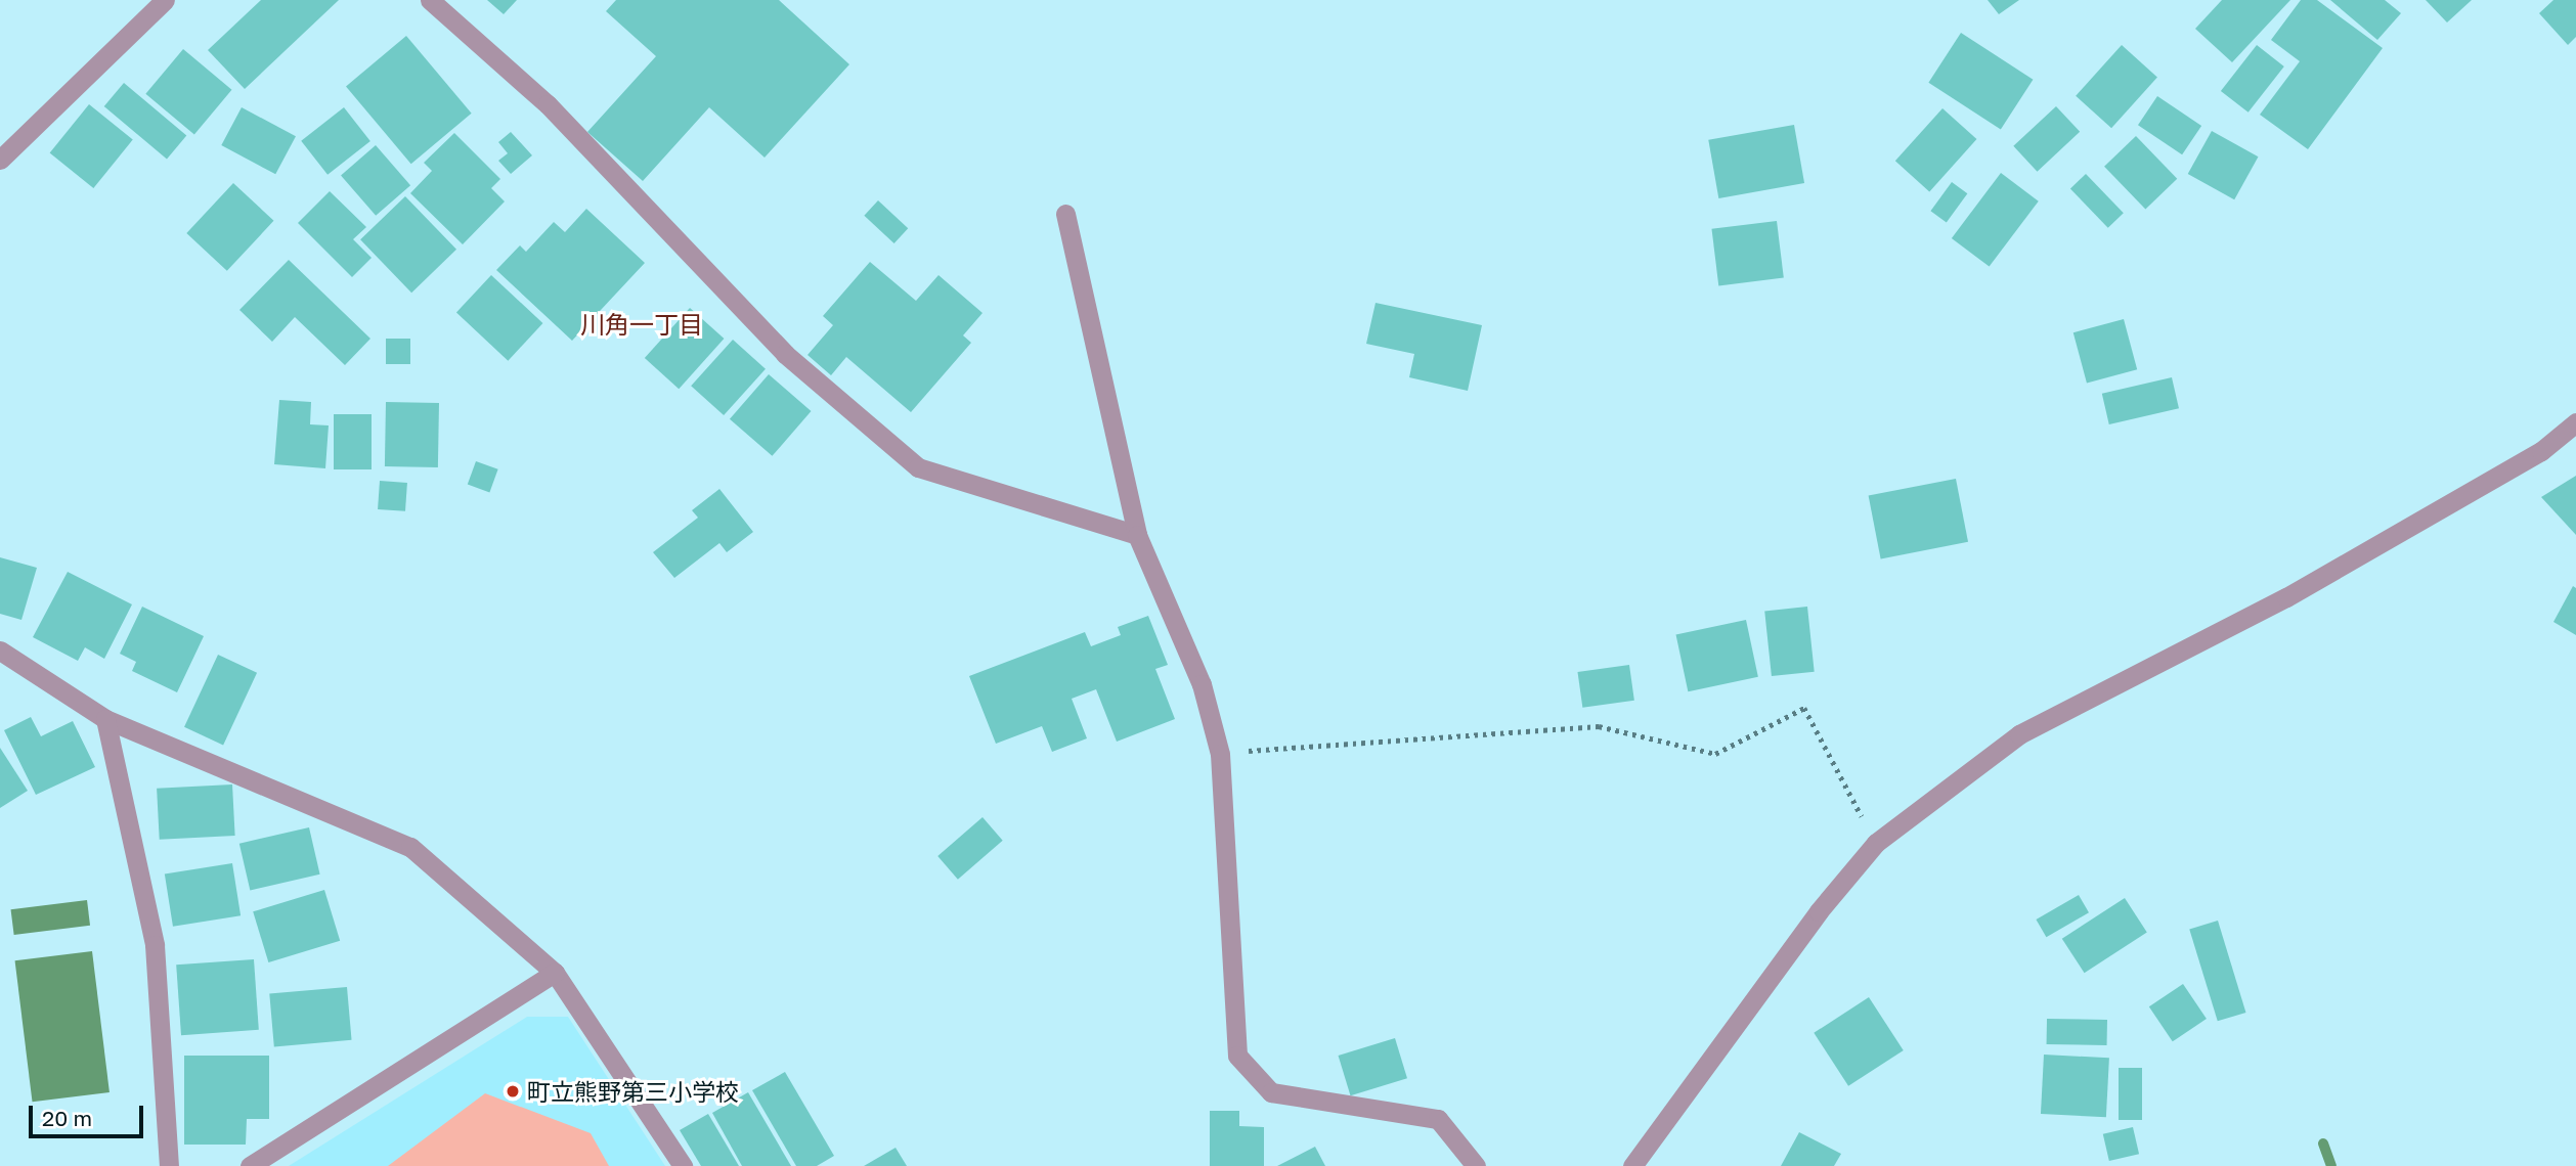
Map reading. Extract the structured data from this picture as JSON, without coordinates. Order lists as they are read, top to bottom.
{
  "districts": ["川角一丁目"],
  "places": ["町立熊野第三小学校"],
  "scale_bar": "20 m"
}
